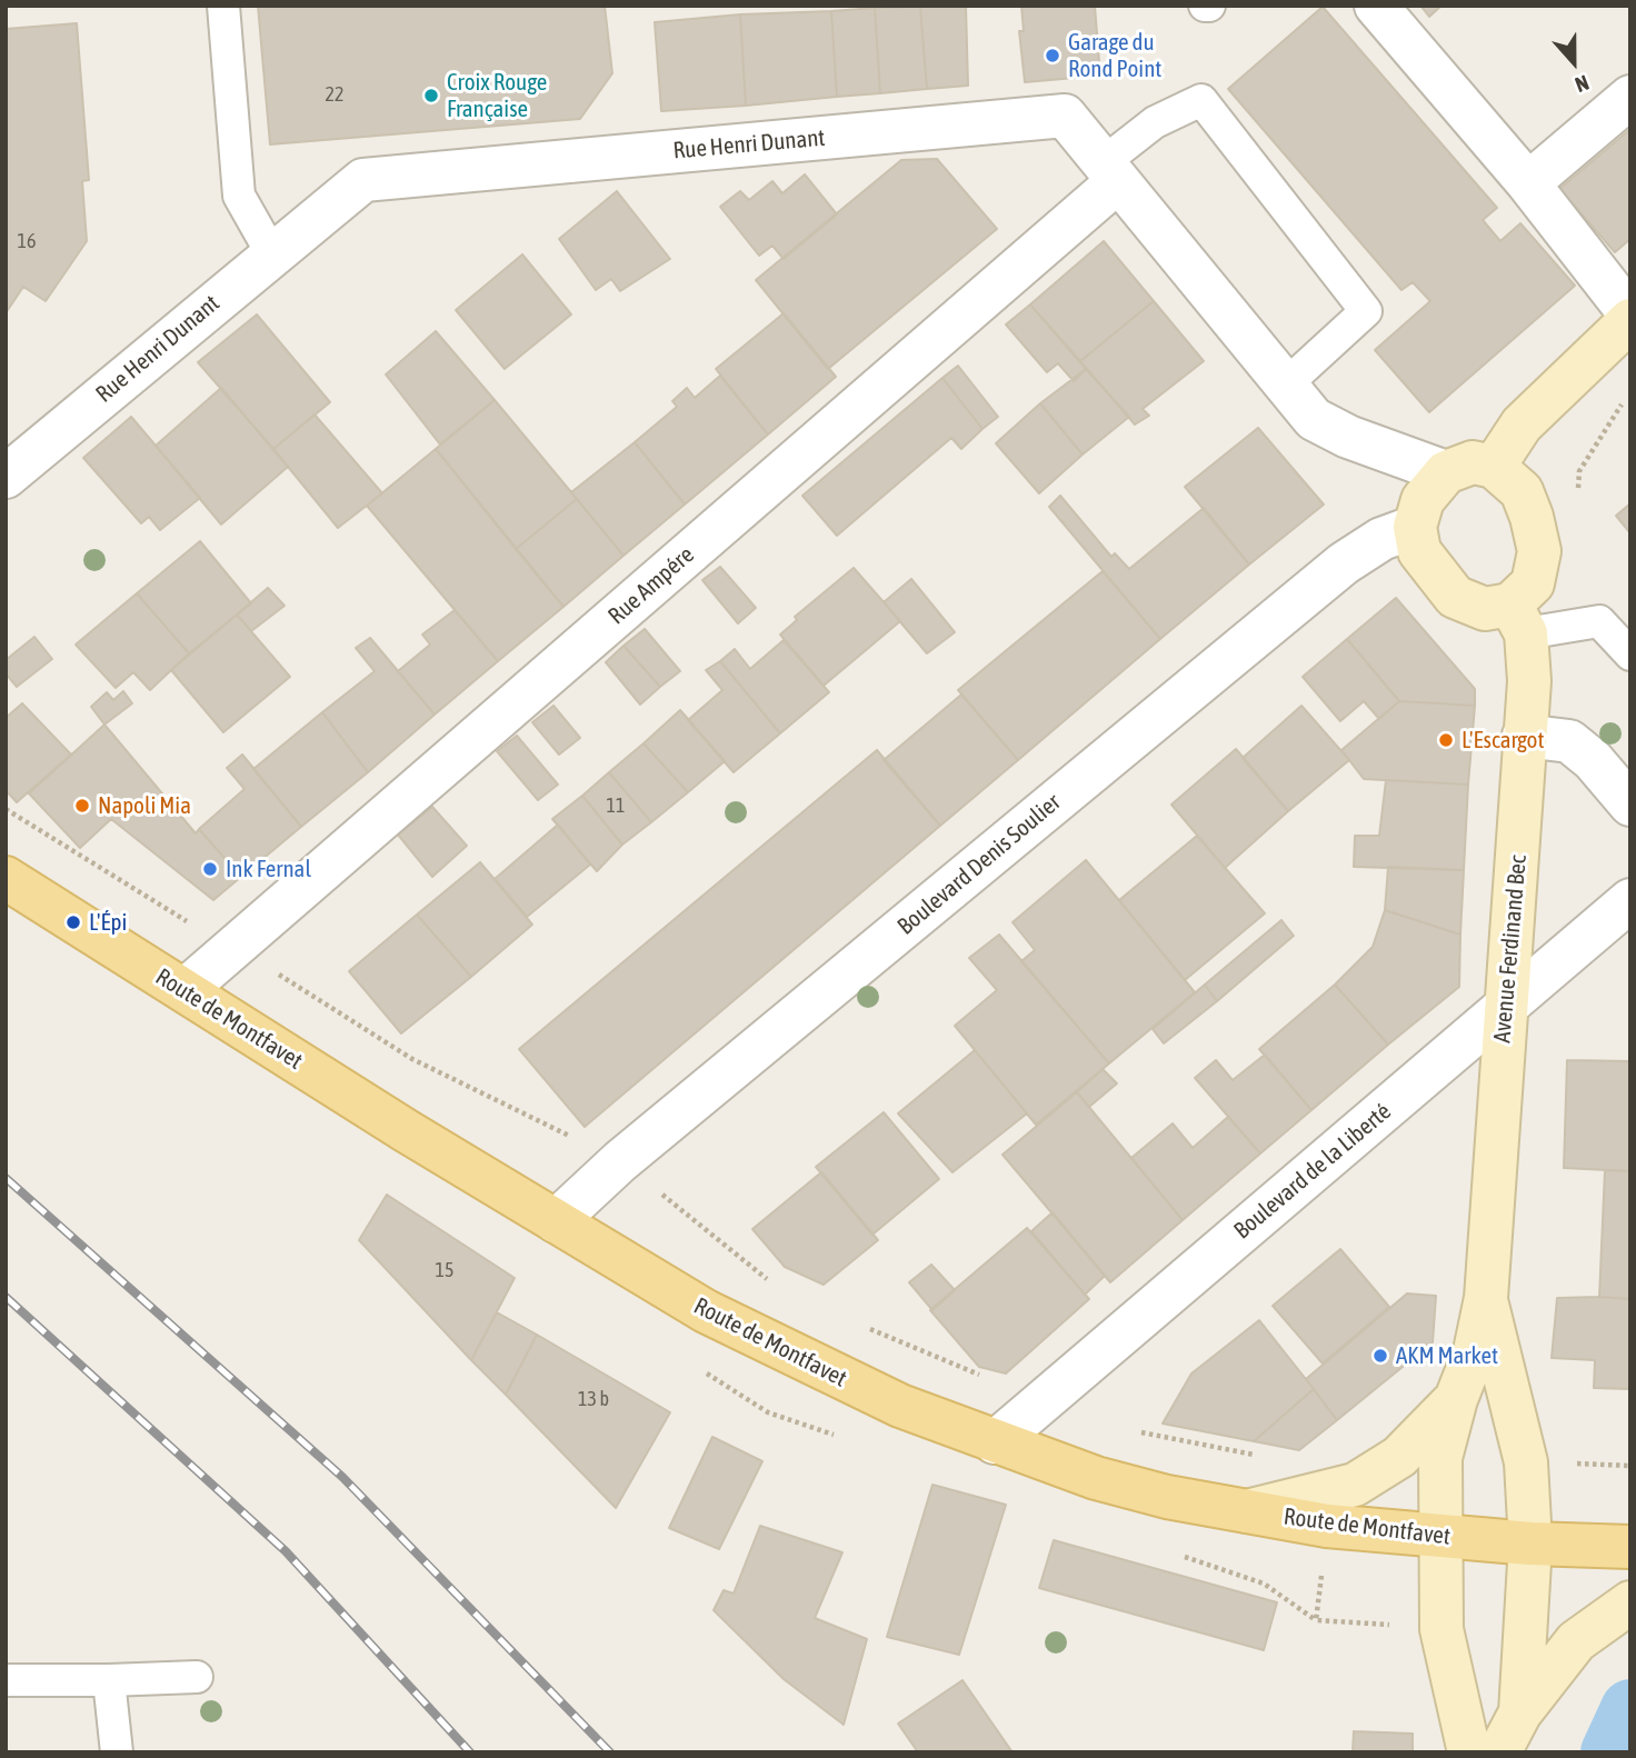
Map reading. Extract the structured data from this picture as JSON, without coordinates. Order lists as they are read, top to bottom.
{
  "streets": {
    "main road": ["Route de Montfavet"],
    "street": [
      "Rue Henri Dunant",
      "Rue Ampére",
      "Boulevard Denis Soulier",
      "Avenue Ferdinand Bec",
      "Boulevard de la Liberté"
    ]
  },
  "crossings": [
    ["Rue Henri Dunant", "Rue Ampére"],
    ["Rue Henri Dunant", "Boulevard Denis Soulier"],
    ["Rue Henri Dunant", "Avenue Ferdinand Bec"],
    ["Rue Ampére", "Route de Montfavet"],
    ["Boulevard Denis Soulier", "Avenue Ferdinand Bec"],
    ["Boulevard Denis Soulier", "Route de Montfavet"],
    ["Avenue Ferdinand Bec", "Boulevard de la Liberté"],
    ["Route de Montfavet", "Boulevard de la Liberté"]
  ],
  "places": [
    "Garage du Rond Point",
    "Croix Rouge Française",
    "L'Escargot",
    "Napoli Mia",
    "Ink Fernal",
    "L'Épi",
    "AKM Market"
  ],
  "house_numbers": [
    "22",
    "16",
    "11",
    "15",
    "13 b"
  ],
  "north": "bottom"
}
